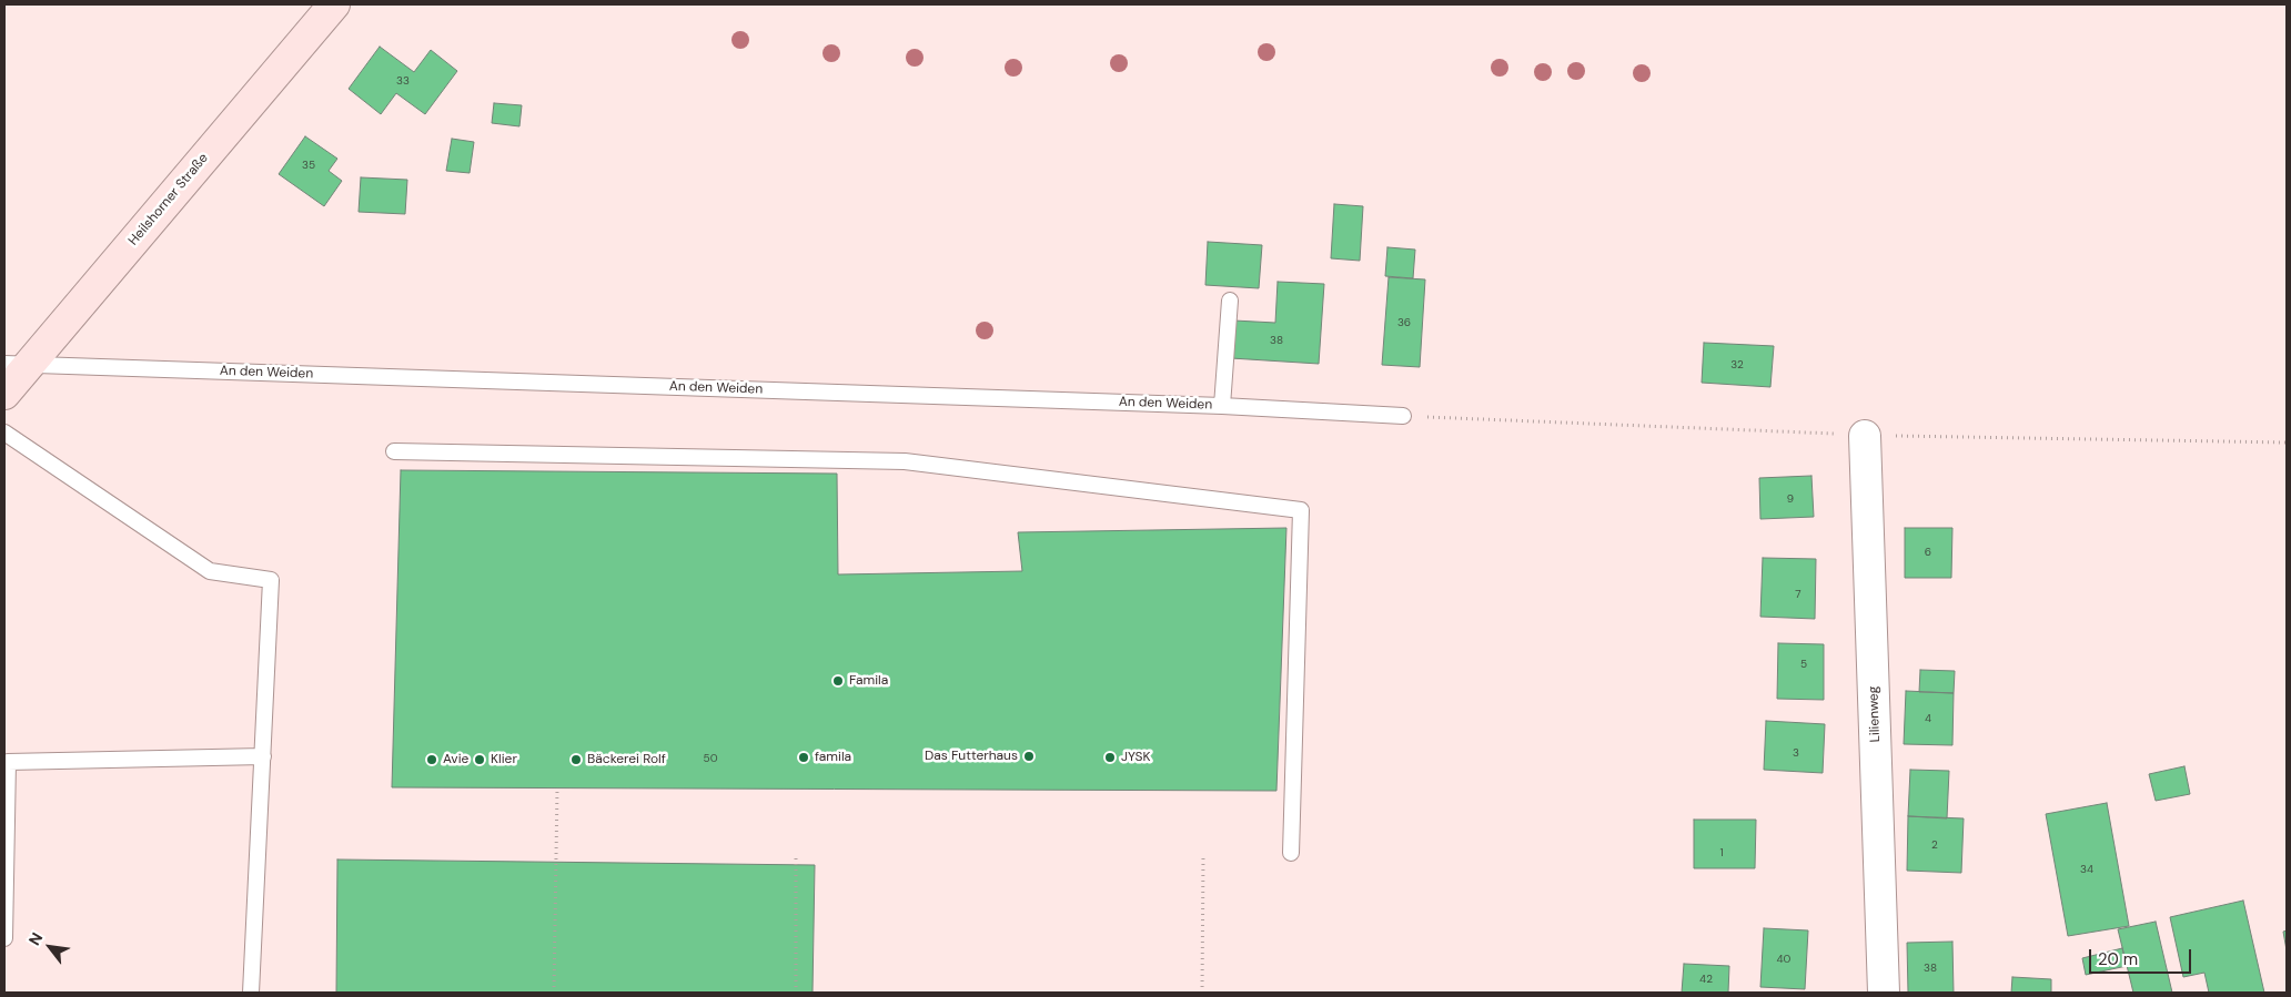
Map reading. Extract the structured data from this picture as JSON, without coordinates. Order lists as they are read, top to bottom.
{
  "streets": {
    "main road": ["Heilshorner Straße"],
    "street": ["Lilienweg"],
    "lane": ["An den Weiden"]
  },
  "crossings": [
    ["Heilshorner Straße", "An den Weiden"]
  ],
  "places": [
    "Famila",
    "Das Futterhaus",
    "famila",
    "JYSK",
    "Avie",
    "Klier",
    "Bäckerei Rolf"
  ],
  "house_numbers": [
    "33",
    "35",
    "36",
    "38",
    "32",
    "9",
    "6",
    "7",
    "5",
    "4",
    "3",
    "50",
    "2",
    "1",
    "34",
    "40",
    "38",
    "42"
  ],
  "scale_bar": "20 m",
  "north": "top left"
}
